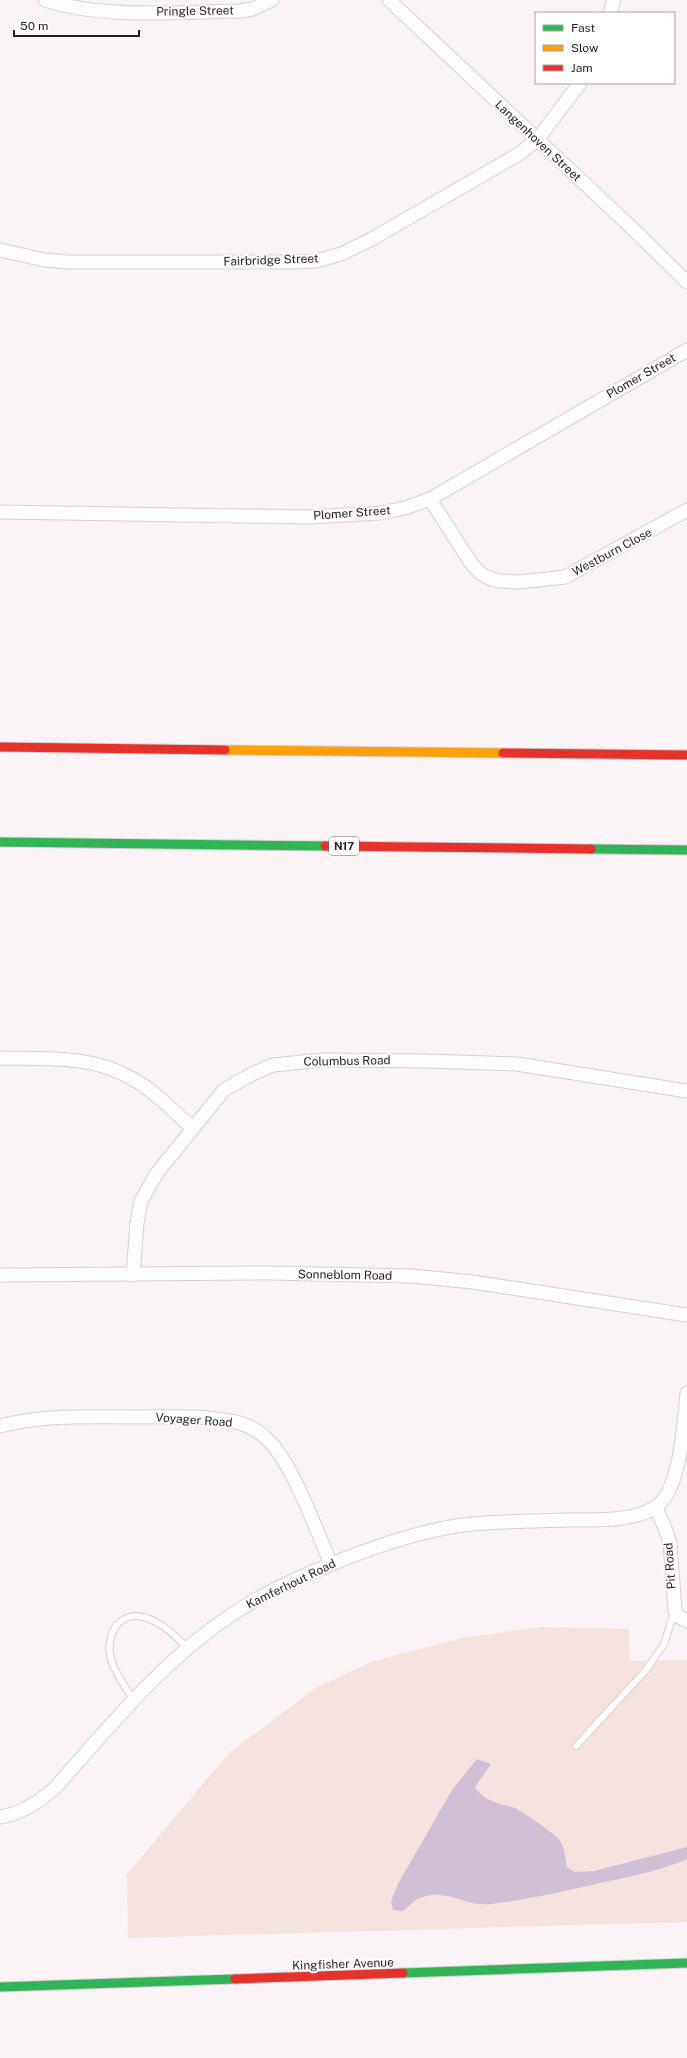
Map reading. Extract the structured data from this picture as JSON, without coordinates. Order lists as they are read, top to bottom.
{
  "streets": {
    "main road": ["N17", "Kingfisher Avenue"],
    "street": [
      "Pringle Street",
      "Langenhoven Street",
      "Fairbridge Street",
      "Plomer Street",
      "Westburn Close",
      "Columbus Road",
      "Sonneblom Road",
      "Voyager Road",
      "Pit Road",
      "Kamferhout Road"
    ]
  },
  "crossings": [
    ["Langenhoven Street", "Fairbridge Street"],
    ["Plomer Street", "Westburn Close"],
    ["Columbus Road", "Sonneblom Road"],
    ["Voyager Road", "Kamferhout Road"],
    ["Pit Road", "Kamferhout Road"]
  ],
  "legend": ["Fast", "Slow", "Jam"],
  "scale_bar": "50 m"
}
